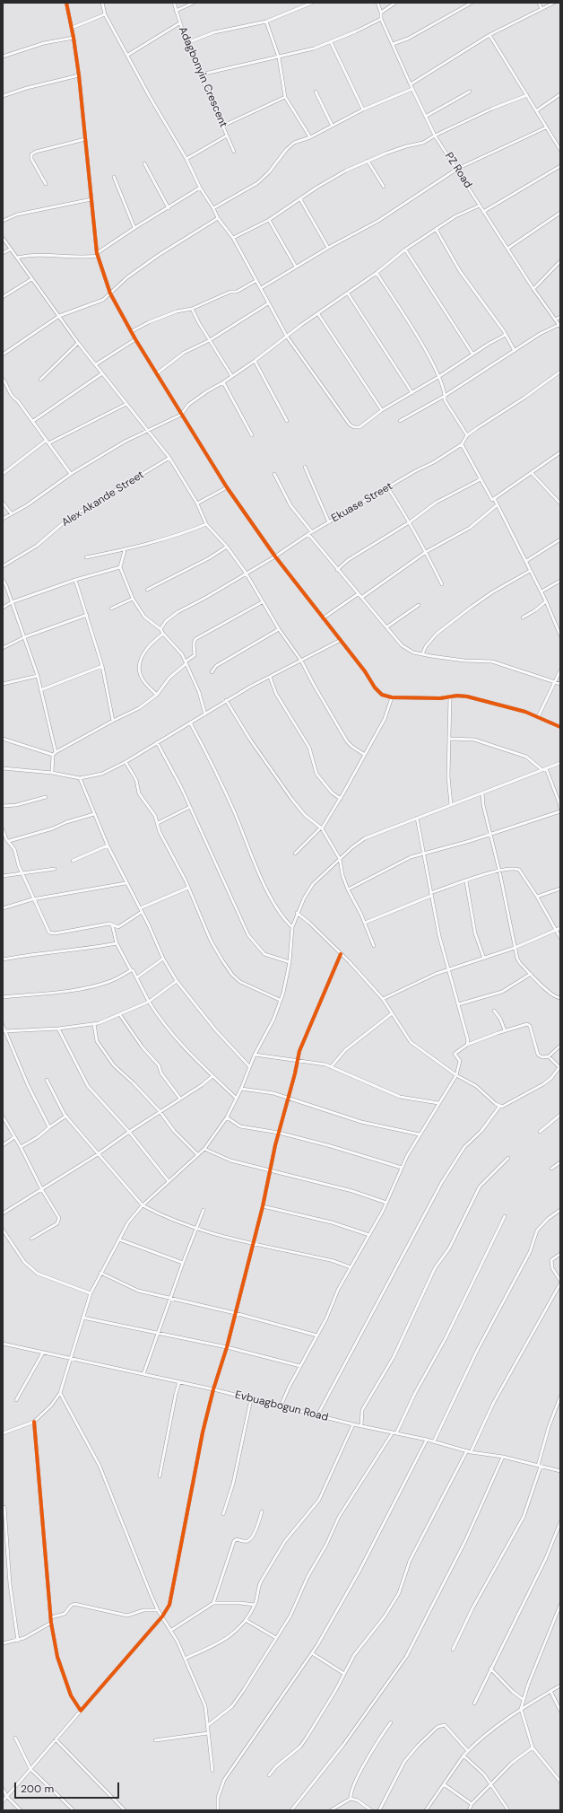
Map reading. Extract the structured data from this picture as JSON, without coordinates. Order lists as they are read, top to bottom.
{
  "streets": {
    "street": [
      "Adagbonyin Crescent",
      "PZ Road",
      "Alex Akande Street",
      "Ekuase Street",
      "Evbuagbogun Road"
    ]
  },
  "scale_bar": "200 m"
}
